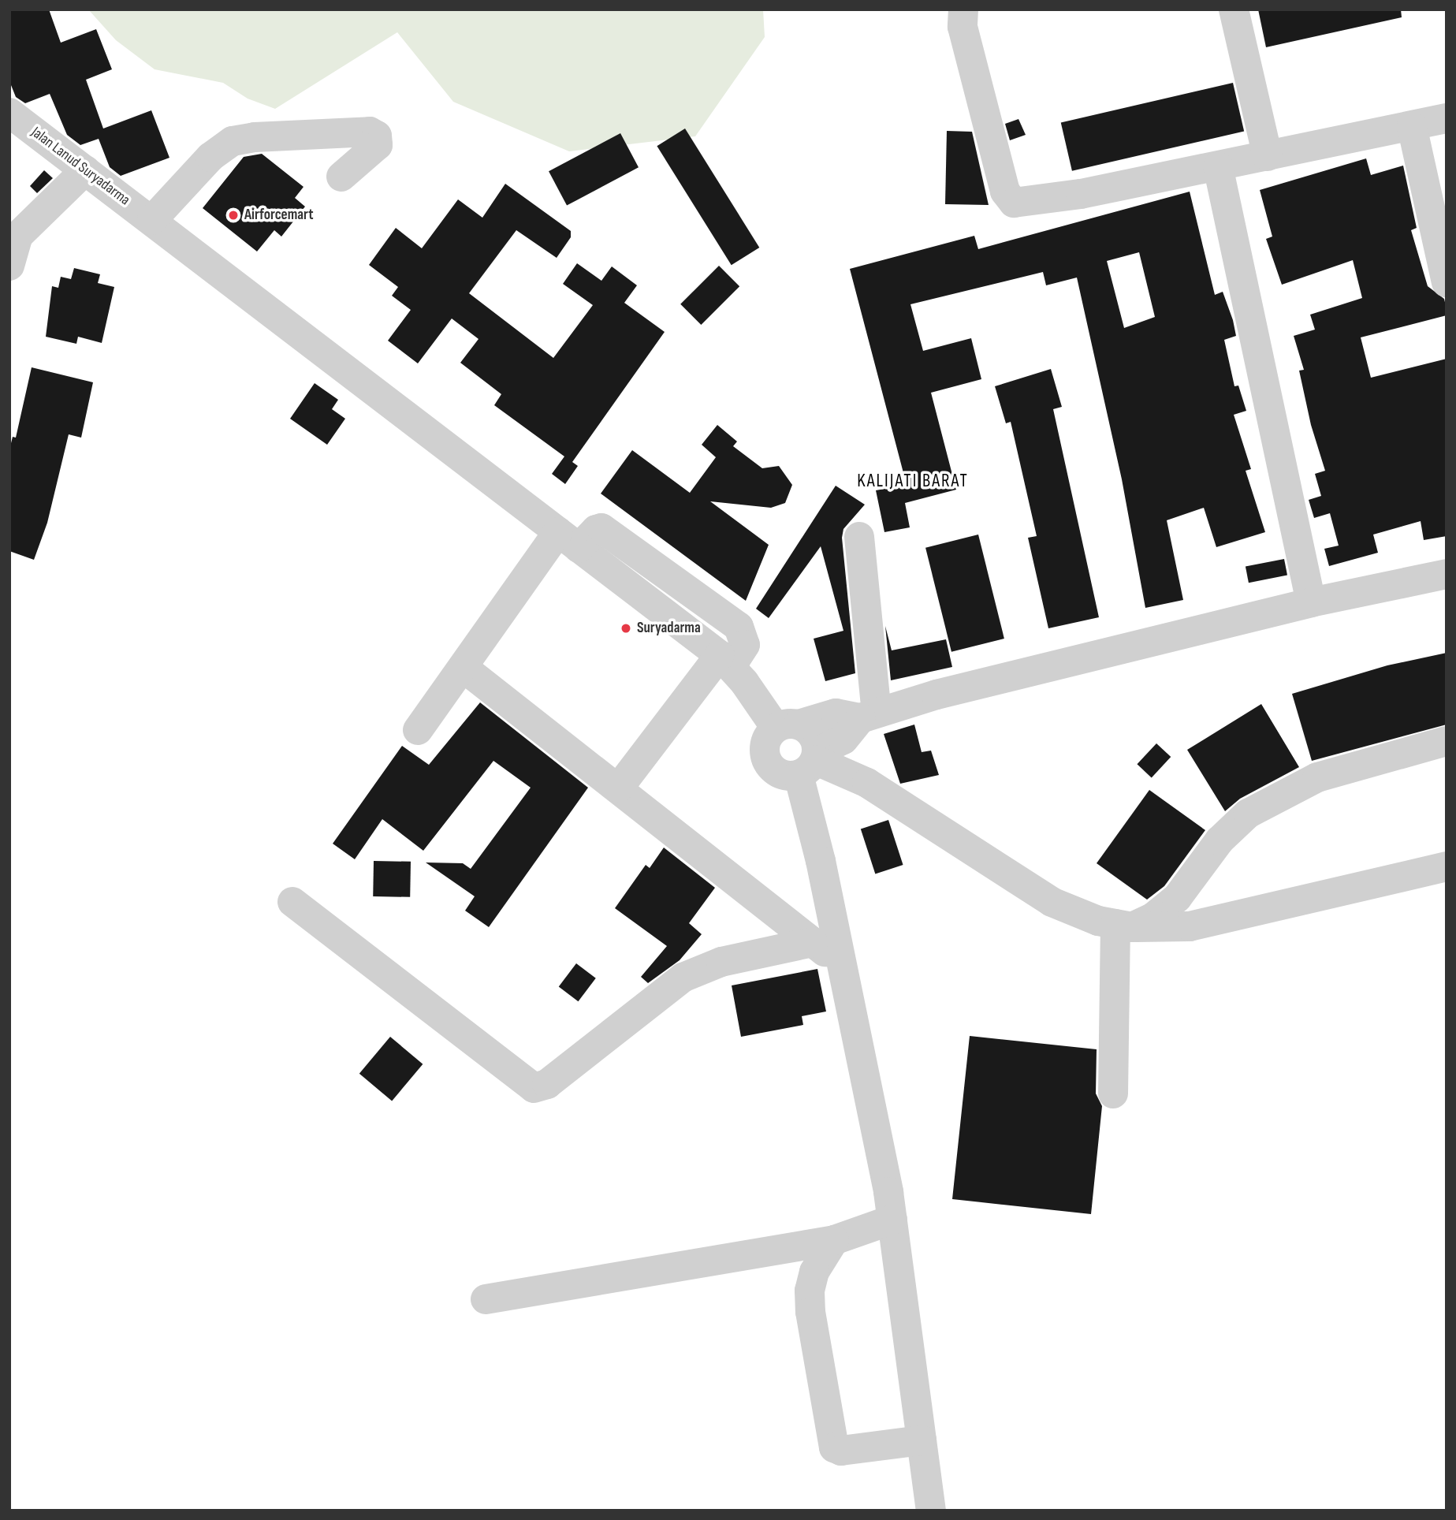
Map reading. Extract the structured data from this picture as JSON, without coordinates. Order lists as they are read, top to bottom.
{
  "streets": {
    "street": ["Jalan Lanud Suryadarma"]
  },
  "districts": ["KALIJATI BARAT"],
  "places": ["Airforcemart", "Suryadarma"]
}
